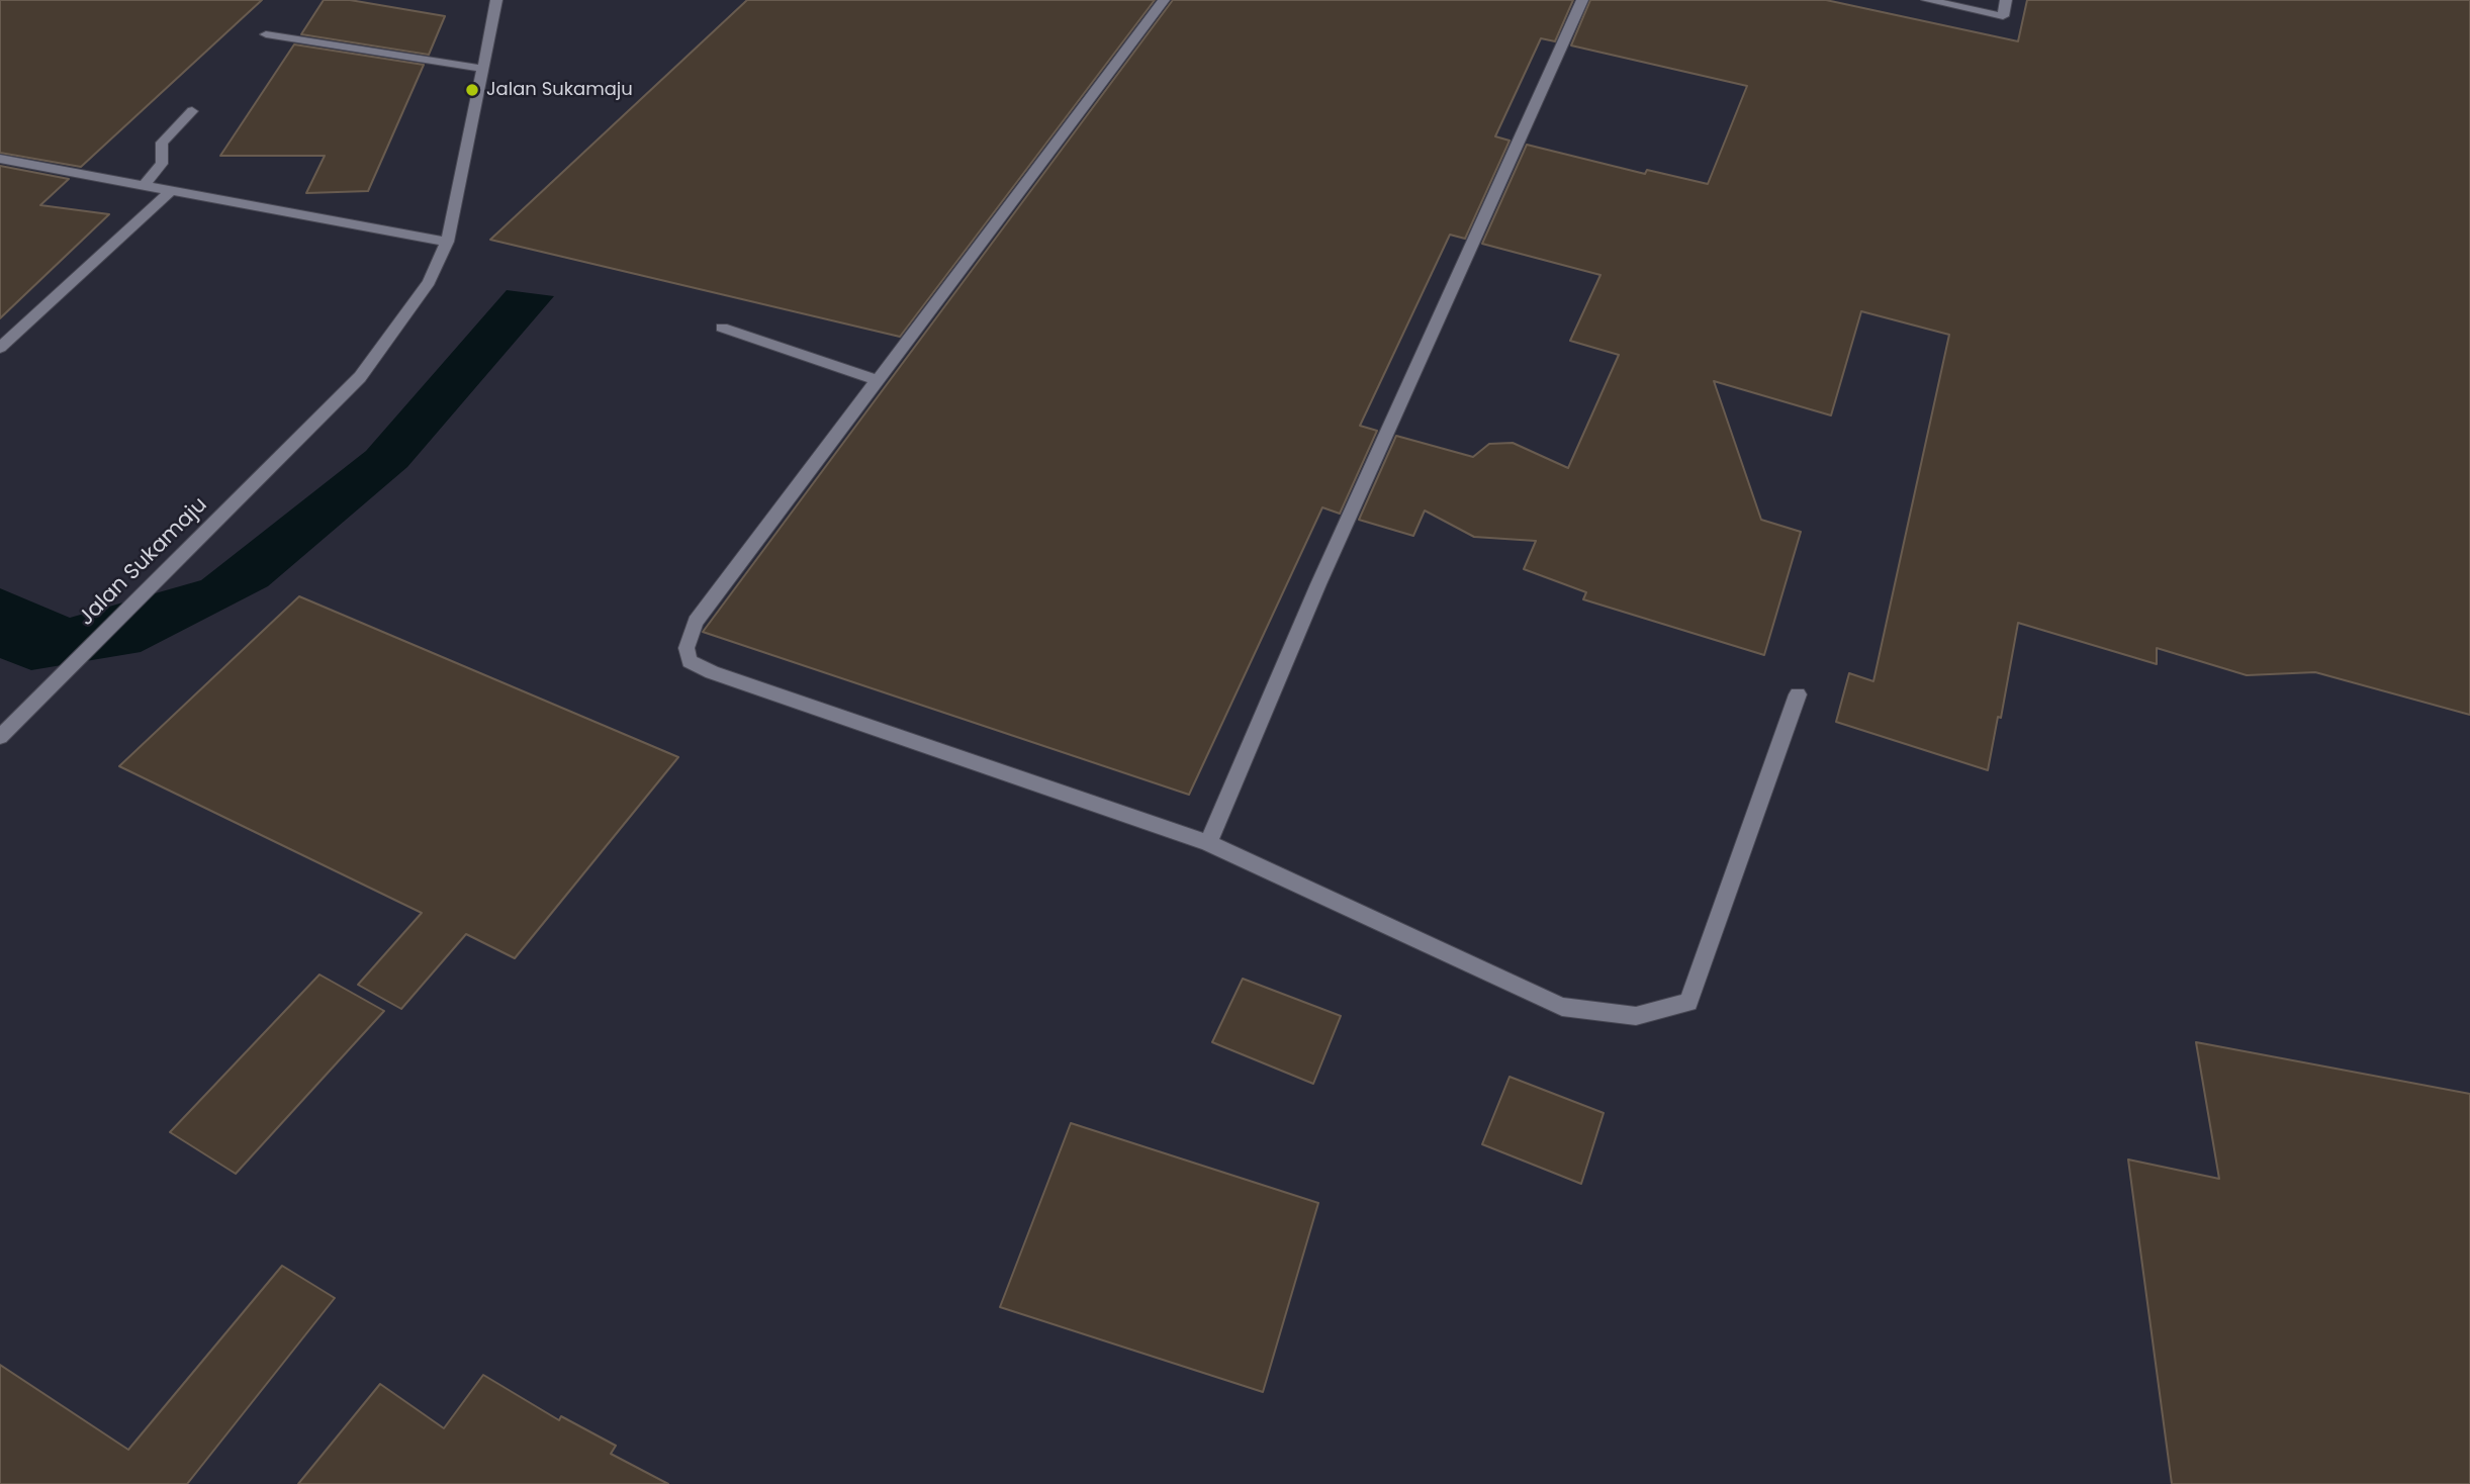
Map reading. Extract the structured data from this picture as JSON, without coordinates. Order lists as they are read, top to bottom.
{
  "streets": {
    "street": ["Jalan Sukamaju"]
  },
  "places": ["Jalan Sukamaju"]
}
